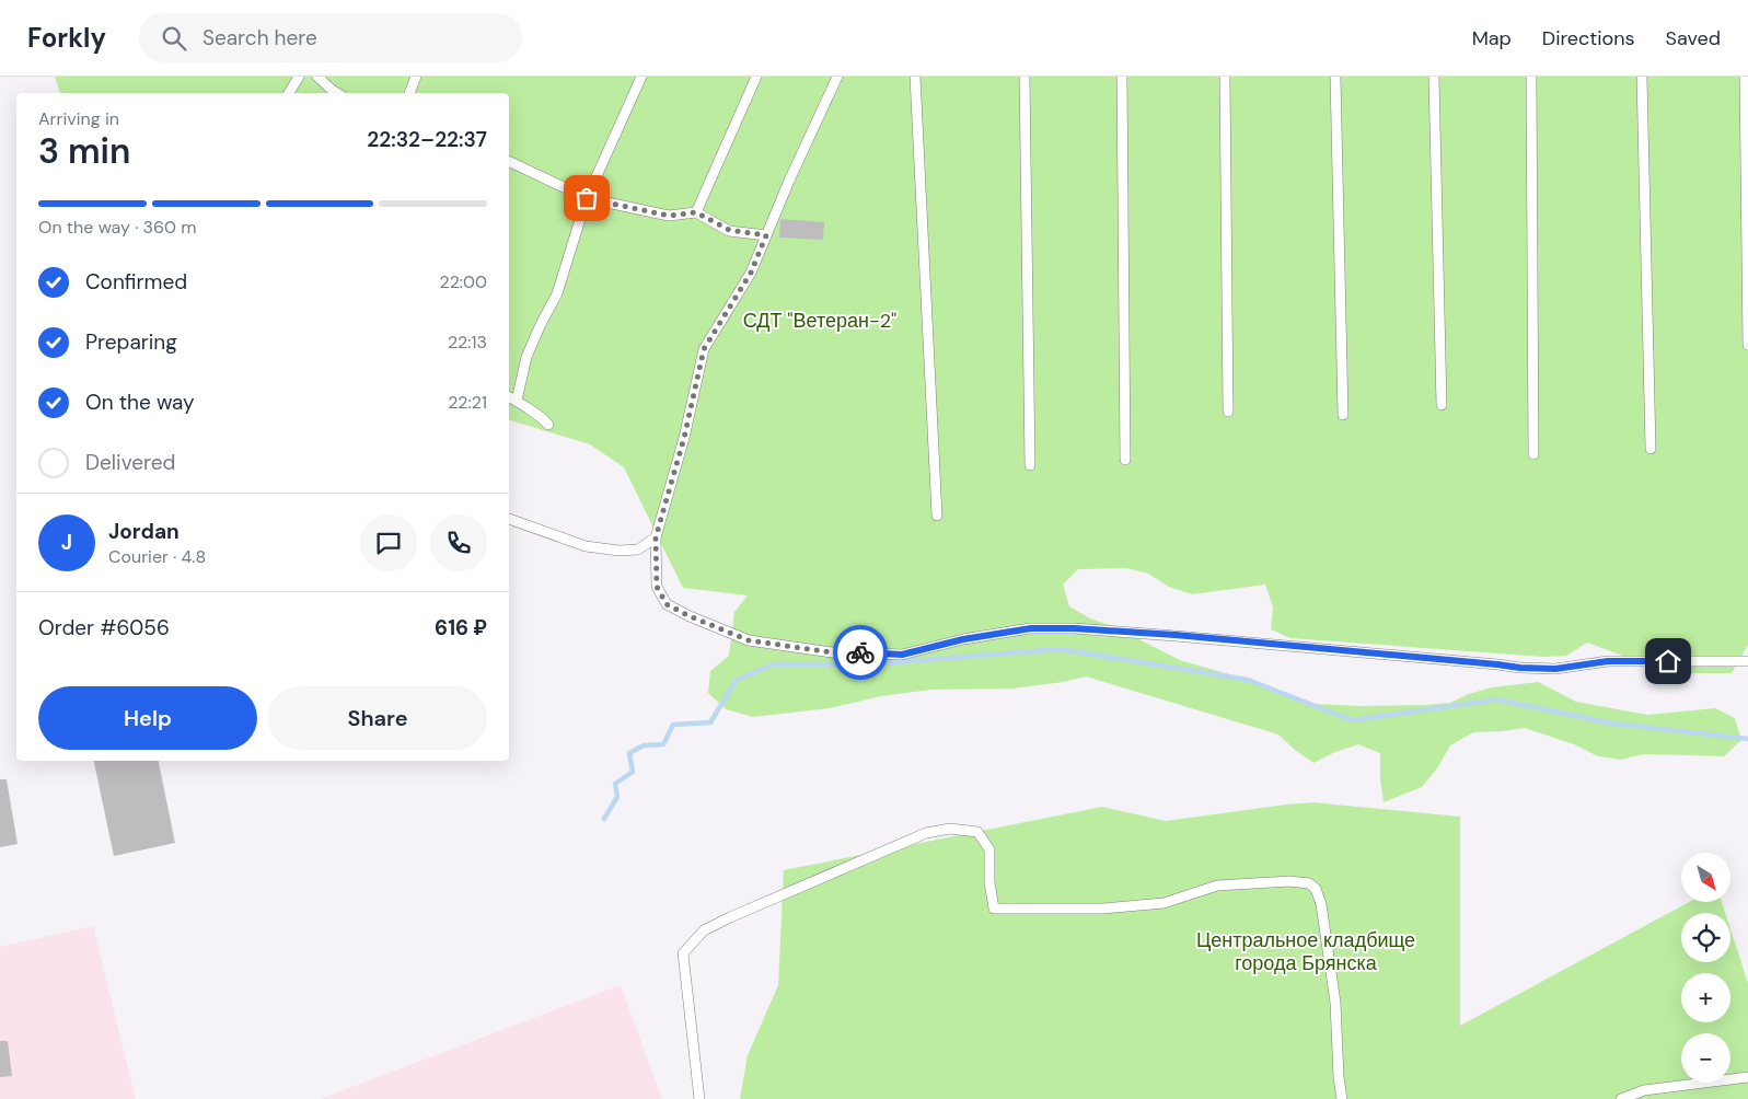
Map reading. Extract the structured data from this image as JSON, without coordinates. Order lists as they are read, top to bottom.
{
  "parks": ["СДТ \"Ветеран-2\"", "Центральное кладбище города Брянска"],
  "north": "bottom right",
  "page": {
    "header": "Forkly",
    "search": "Search here",
    "nav": ["Map", "Directions", "Saved"],
    "heading": ["3 min", "Arriving in", "22:32–22:37"],
    "panel": [
      "Jordan",
      "Courier · 4.8",
      "Order #6056",
      "616 ₽"
    ],
    "bar": "On the way · 360 m",
    "list": [
      ["Confirmed", "22:00"],
      ["Preparing", "22:13"],
      ["On the way", "22:21"],
      "Delivered"
    ],
    "round": "J",
    "buttons": ["Help", "Share"],
    "map_buttons": ["+", "−"]
  }
}
